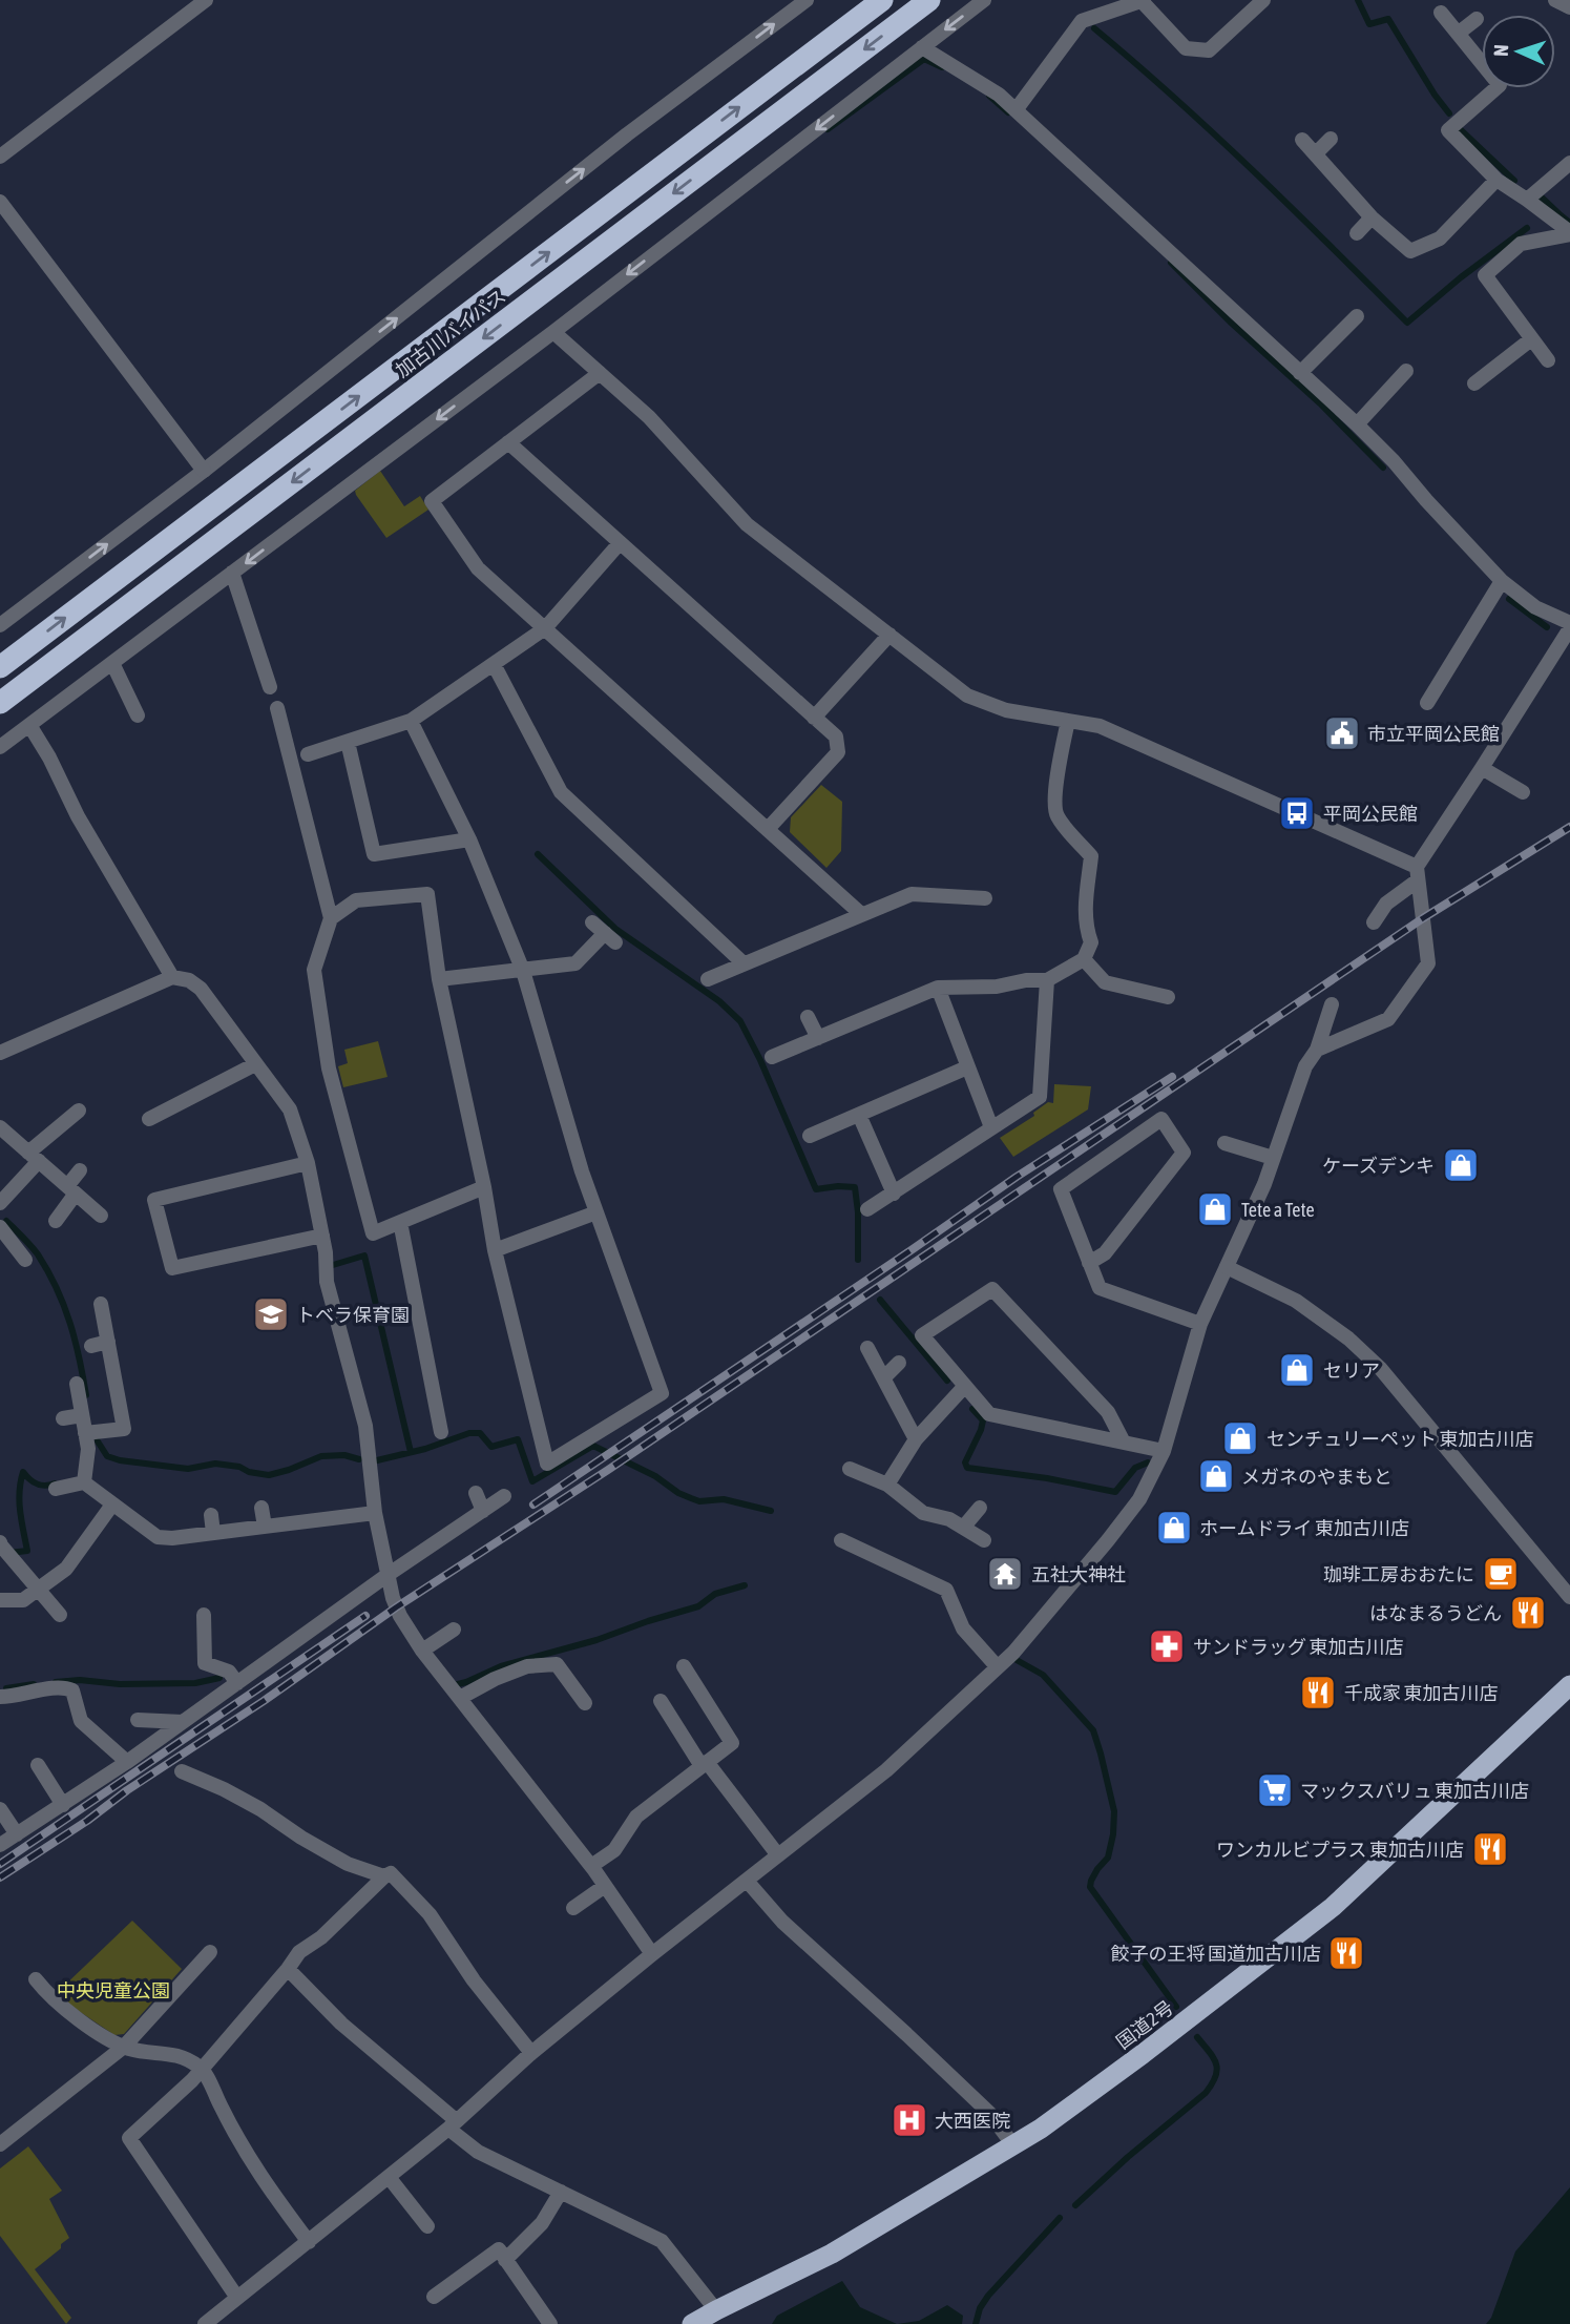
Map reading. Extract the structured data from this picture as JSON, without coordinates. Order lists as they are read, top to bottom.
{
  "streets": {
    "highway": ["加古川バイパス", "国道2号"]
  },
  "parks": ["中央児童公園"],
  "places": {
    "public building": ["市立平岡公民館"],
    "bus stop": ["平岡公民館"],
    "shop": [
      "ケーズデンキ",
      "Tete a Tete",
      "セリア",
      "センチュリーペット 東加古川店",
      "メガネのやまもと",
      "ホームドライ 東加古川店"
    ],
    "school or university": ["トベラ保育園"],
    "temple": ["五社大神社"],
    "cafe": ["珈琲工房おおたに"],
    "restaurant": [
      "はなまるうどん",
      "千成家 東加古川店",
      "ワンカルビプラス 東加古川店",
      "餃子の王将 国道加古川店"
    ],
    "pharmacy": ["サンドラッグ 東加古川店"],
    "supermarket": ["マックスバリュ 東加古川店"],
    "hospital": ["大西医院"]
  },
  "north": "left"
}
